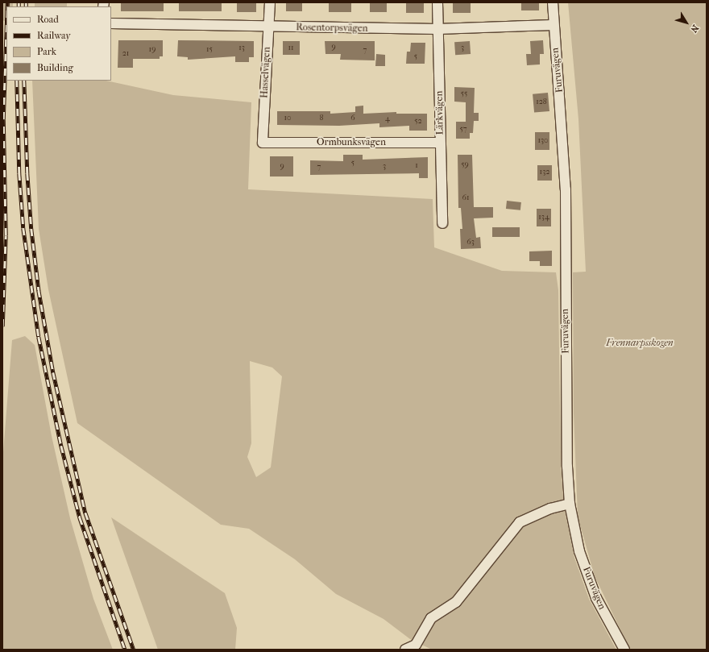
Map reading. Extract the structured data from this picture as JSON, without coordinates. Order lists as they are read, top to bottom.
{
  "streets": {
    "street": [
      "Rosentorpsvägen",
      "Furuvägen",
      "Hasselvägen",
      "Lärkvägen",
      "Ormbunksvägen"
    ]
  },
  "crossings": [
    ["Rosentorpsvägen", "Furuvägen"],
    ["Rosentorpsvägen", "Hasselvägen"],
    ["Rosentorpsvägen", "Lärkvägen"],
    ["Hasselvägen", "Ormbunksvägen"],
    ["Lärkvägen", "Ormbunksvägen"]
  ],
  "parks": ["Frennarpsskogen"],
  "house_numbers": [
    "9",
    "13",
    "11",
    "3",
    "19",
    "15",
    "7",
    "21",
    "5",
    "55",
    "128",
    "10",
    "8",
    "6",
    "4",
    "52",
    "57",
    "130",
    "5",
    "59",
    "1",
    "9",
    "3",
    "7",
    "132",
    "61",
    "134",
    "63"
  ],
  "legend": [
    "Road",
    "Railway",
    "Park",
    "Building"
  ],
  "north": "bottom right"
}
